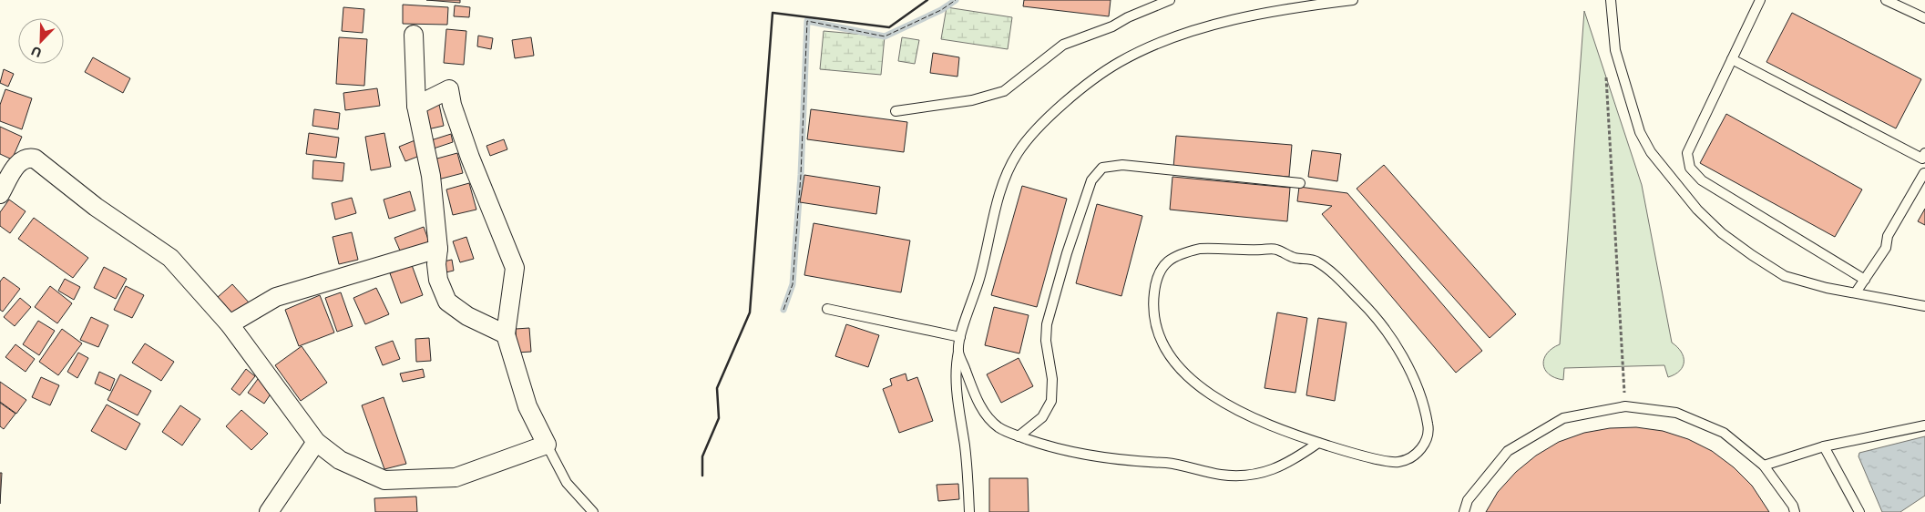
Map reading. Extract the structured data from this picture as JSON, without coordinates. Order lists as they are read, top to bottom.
{
  "north": "bottom left"
}
